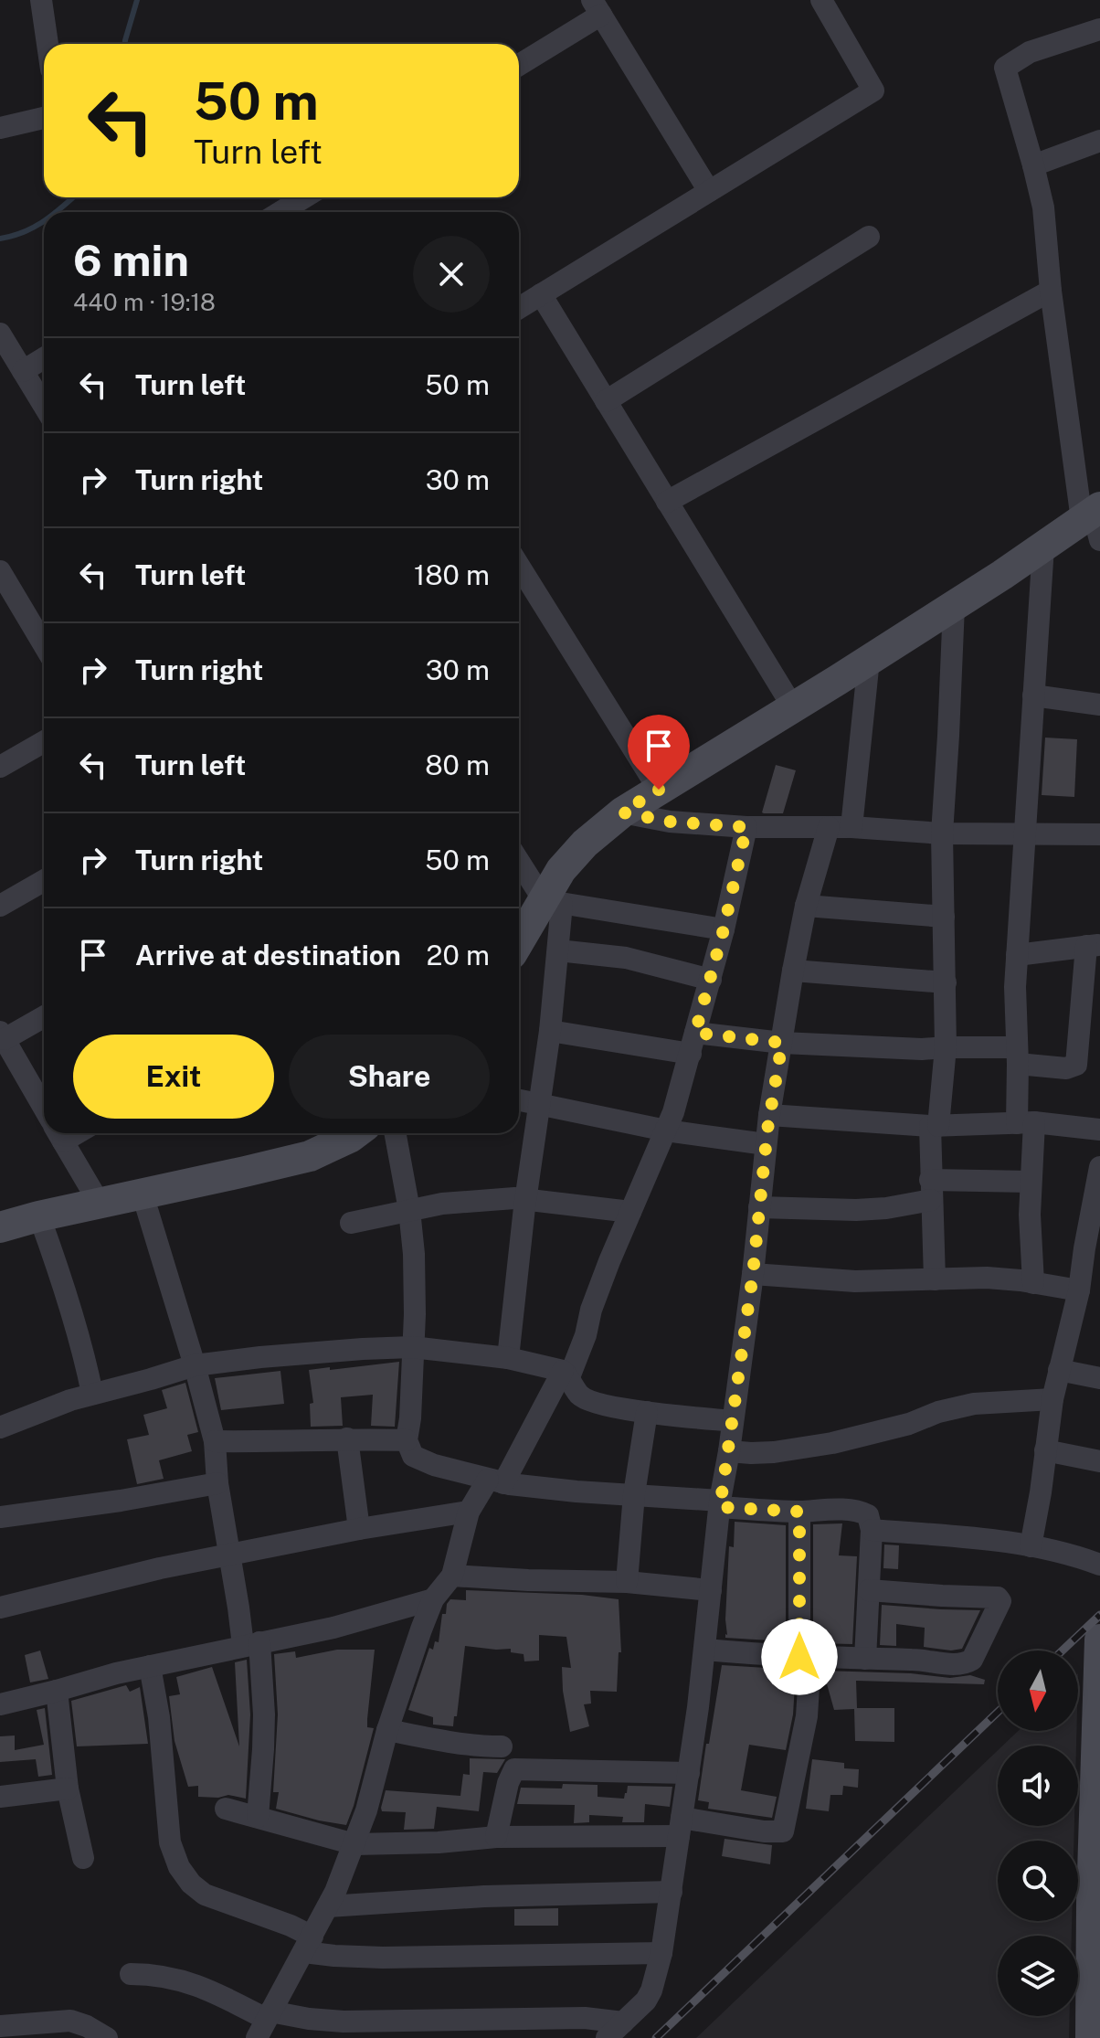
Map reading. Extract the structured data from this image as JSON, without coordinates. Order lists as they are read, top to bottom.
{
  "north": "bottom",
  "page": {
    "turn": ["50 m", "Turn left"],
    "heading": ["6 min", "440 m · 19:18"],
    "list": [
      {
        "name": "Turn left",
        "value": "50 m"
      },
      {
        "name": "Turn right",
        "value": "30 m"
      },
      {
        "name": "Turn left",
        "value": "180 m"
      },
      {
        "name": "Turn right",
        "value": "30 m"
      },
      {
        "name": "Turn left",
        "value": "80 m"
      },
      {
        "name": "Turn right",
        "value": "50 m"
      },
      {
        "name": "Arrive at destination",
        "value": "20 m"
      }
    ],
    "buttons": ["Exit", "Share"]
  }
}
